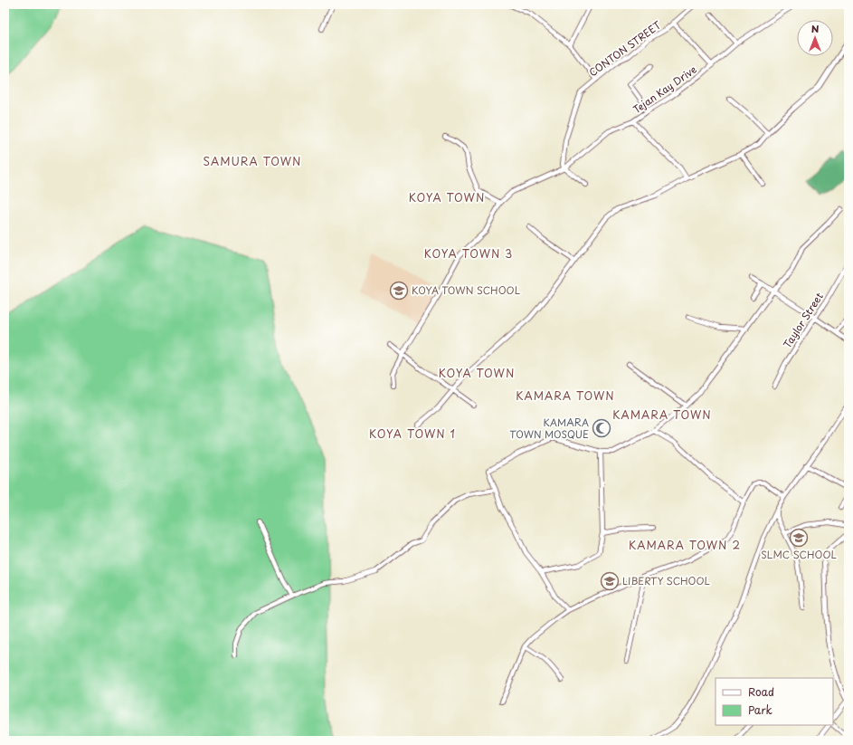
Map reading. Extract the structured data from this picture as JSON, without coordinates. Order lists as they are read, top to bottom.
{
  "streets": {
    "street": ["CONTON STREET", "Tejan Kay Drive", "Taylor Street"]
  },
  "crossings": [
    ["CONTON STREET", "Tejan Kay Drive"]
  ],
  "districts": [
    "SAMURA TOWN",
    "KOYA TOWN",
    "KOYA TOWN 3",
    "KOYA TOWN",
    "KAMARA TOWN",
    "KAMARA TOWN",
    "KOYA TOWN 1",
    "KAMARA TOWN 2"
  ],
  "places": {
    "school or university": ["KOYA TOWN SCHOOL", "SLMC SCHOOL", "LIBERTY SCHOOL"],
    "mosque": ["KAMARA TOWN MOSQUE"]
  },
  "legend": ["Road", "Park"],
  "north": "top"
}
